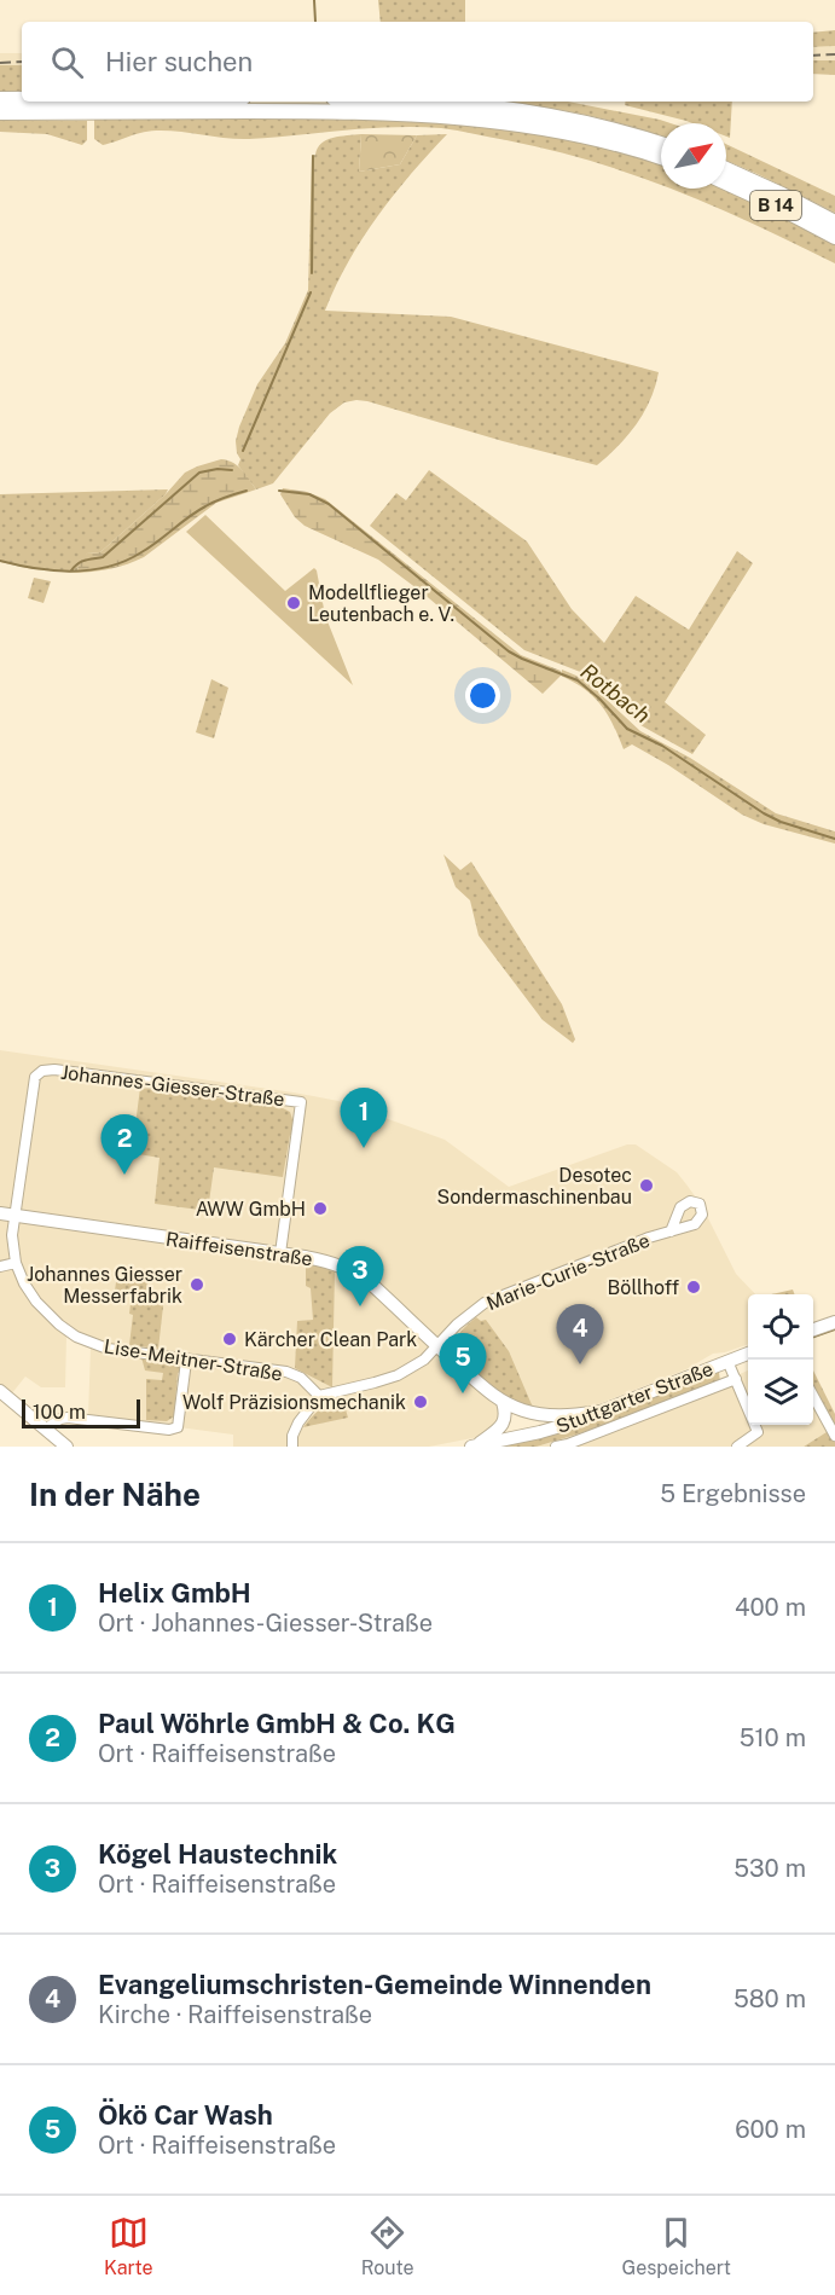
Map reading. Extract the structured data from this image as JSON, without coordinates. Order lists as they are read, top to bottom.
{
  "streets": {
    "highway": ["B 14"],
    "main road": ["Raiffeisenstraße", "Stuttgarter Straße"],
    "street": ["Johannes-Giesser-Straße", "Marie-Curie-Straße", "Lise-Meitner-Straße"]
  },
  "crossings": [
    ["Johannes-Giesser-Straße", "Raiffeisenstraße"],
    ["Johannes-Giesser-Straße", "Lise-Meitner-Straße"],
    ["Raiffeisenstraße", "Marie-Curie-Straße"],
    ["Raiffeisenstraße", "Lise-Meitner-Straße"],
    ["Raiffeisenstraße", "Stuttgarter Straße"],
    ["Marie-Curie-Straße", "Lise-Meitner-Straße"]
  ],
  "water": ["Rotbach"],
  "places": [
    "Modellflieger Leutenbach e. V.",
    "Desotec Sondermaschinenbau",
    "AWW GmbH",
    "Johannes Giesser Messerfabrik",
    "Böllhoff",
    "Kärcher Clean Park",
    "Wolf Präzisionsmechanik"
  ],
  "scale_bar": "100 m",
  "north": "top right",
  "page": {
    "search": "Hier suchen",
    "pins": [
      "1",
      "2",
      "3",
      "4",
      "5"
    ],
    "scale": "100 m",
    "heading": ["In der Nähe", "5 Ergebnisse"],
    "list": [
      {
        "mark": "1",
        "name": "Helix GmbH",
        "note": "Ort · Johannes-Giesser-Straße",
        "value": "400 m"
      },
      {
        "mark": "2",
        "name": "Paul Wöhrle GmbH & Co. KG",
        "note": "Ort · Raiffeisenstraße",
        "value": "510 m"
      },
      {
        "mark": "3",
        "name": "Kögel Haustechnik",
        "note": "Ort · Raiffeisenstraße",
        "value": "530 m"
      },
      {
        "mark": "4",
        "name": "Evangeliumschristen-Gemeinde Winnenden",
        "note": "Kirche · Raiffeisenstraße",
        "value": "580 m"
      },
      {
        "mark": "5",
        "name": "Ökö Car Wash",
        "note": "Ort · Raiffeisenstraße",
        "value": "600 m"
      }
    ],
    "nav": ["Karte", "Route", "Gespeichert"]
  }
}
